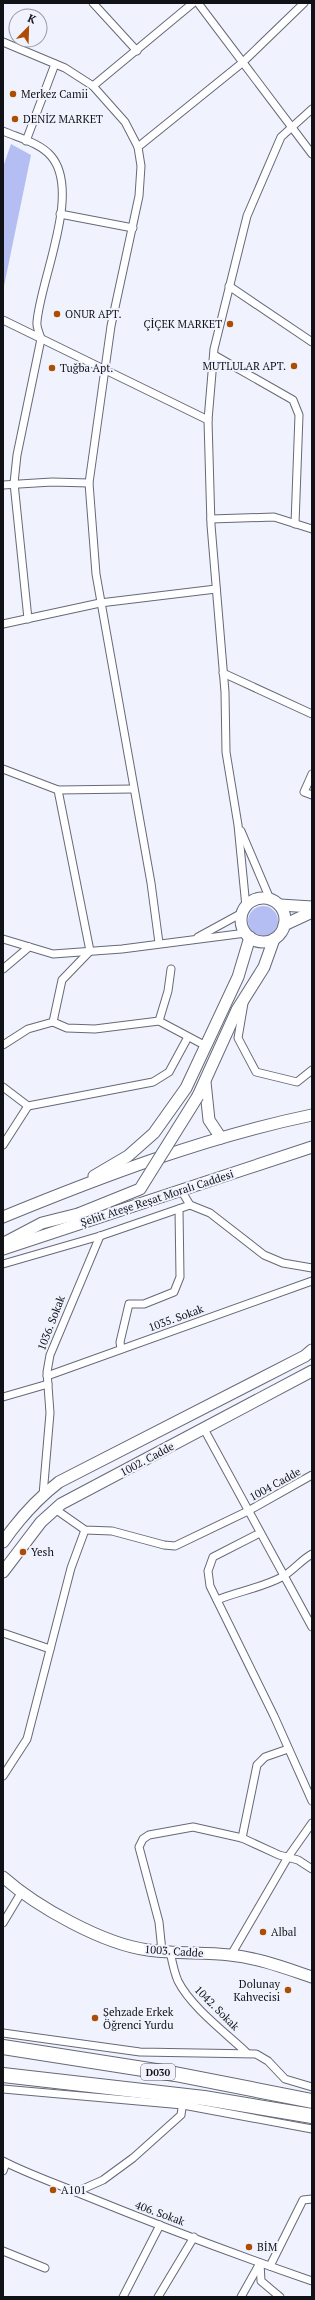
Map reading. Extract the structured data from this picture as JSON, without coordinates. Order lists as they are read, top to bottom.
{
  "streets": {
    "highway": ["D030"],
    "main road": ["Şehit Ateşe Reşat Moralı Caddesi", "1002. Cadde", "1003. Cadde"],
    "street": [
      "1035. Sokak",
      "1036. Sokak",
      "1004 Cadde",
      "1042. Sokak",
      "406. Sokak"
    ]
  },
  "crossings": [
    ["1035. Sokak", "1036. Sokak"],
    ["1036. Sokak", "1002. Cadde"],
    ["1003. Cadde", "1042. Sokak"]
  ],
  "places": [
    "Merkez Camii",
    "DENİZ MARKET",
    "ONUR APT.",
    "ÇİÇEK MARKET",
    "MUTLULAR APT.",
    "Tuğba Apt.",
    "Yesh",
    "Albal",
    "Dolunay Kahvecisi",
    "Şehzade Erkek Öğrenci Yurdu",
    "A101",
    "BİM"
  ],
  "north": "top right"
}
